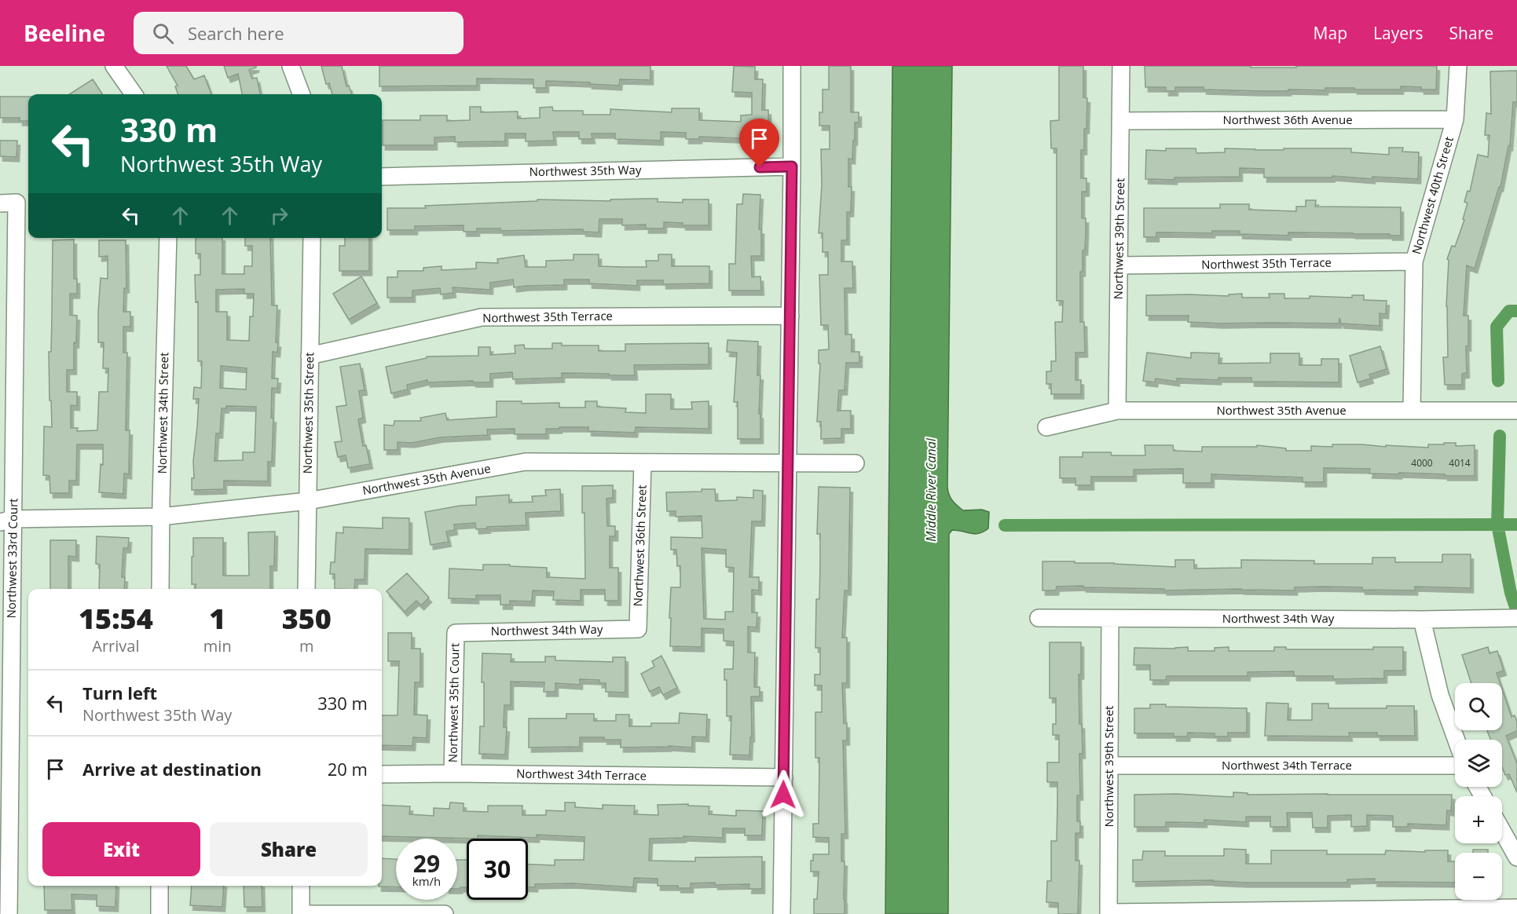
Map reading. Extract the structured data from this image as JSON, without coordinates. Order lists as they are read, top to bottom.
{
  "streets": {
    "street": [
      "Northwest 36th Avenue",
      "Northwest 35th Way",
      "Northwest 40th Street",
      "Northwest 39th Street",
      "Northwest 35th Terrace",
      "Northwest 35th Avenue",
      "Northwest 34th Street",
      "Northwest 35th Street",
      "Northwest 36th Street",
      "Northwest 33rd Court",
      "Northwest 34th Way",
      "Northwest 35th Court",
      "Northwest 34th Terrace"
    ]
  },
  "crossings": [
    ["Northwest 36th Avenue", "Northwest 40th Street"],
    ["Northwest 36th Avenue", "Northwest 39th Street"],
    ["Northwest 40th Street", "Northwest 35th Terrace"],
    ["Northwest 40th Street", "Northwest 35th Avenue"],
    ["Northwest 39th Street", "Northwest 35th Terrace"],
    ["Northwest 39th Street", "Northwest 35th Avenue"],
    ["Northwest 39th Street", "Northwest 34th Way"],
    ["Northwest 39th Street", "Northwest 34th Terrace"],
    ["Northwest 35th Terrace", "Northwest 35th Street"],
    ["Northwest 35th Avenue", "Northwest 34th Street"],
    ["Northwest 35th Avenue", "Northwest 35th Street"],
    ["Northwest 35th Avenue", "Northwest 36th Street"],
    ["Northwest 35th Avenue", "Northwest 33rd Court"],
    ["Northwest 36th Street", "Northwest 34th Way"],
    ["Northwest 34th Way", "Northwest 35th Court"],
    ["Northwest 35th Court", "Northwest 34th Terrace"]
  ],
  "water": ["Middle River Canal"],
  "house_numbers": ["4000", "4014"],
  "page": {
    "header": "Beeline",
    "search": "Search here",
    "nav": ["Map", "Layers", "Share"],
    "turn": ["330 m", "Northwest 35th Way"],
    "eta": [
      "15:54",
      "Arrival",
      "1",
      "min",
      "350",
      "m"
    ],
    "list": [
      {
        "name": "Turn left",
        "note": "Northwest 35th Way",
        "value": "330 m"
      },
      {
        "name": "Arrive at destination",
        "value": "20 m"
      }
    ],
    "map_buttons": ["+", "−"],
    "buttons": ["Exit", "Share"],
    "speed": "29 km/h",
    "limit": "30"
  }
}
